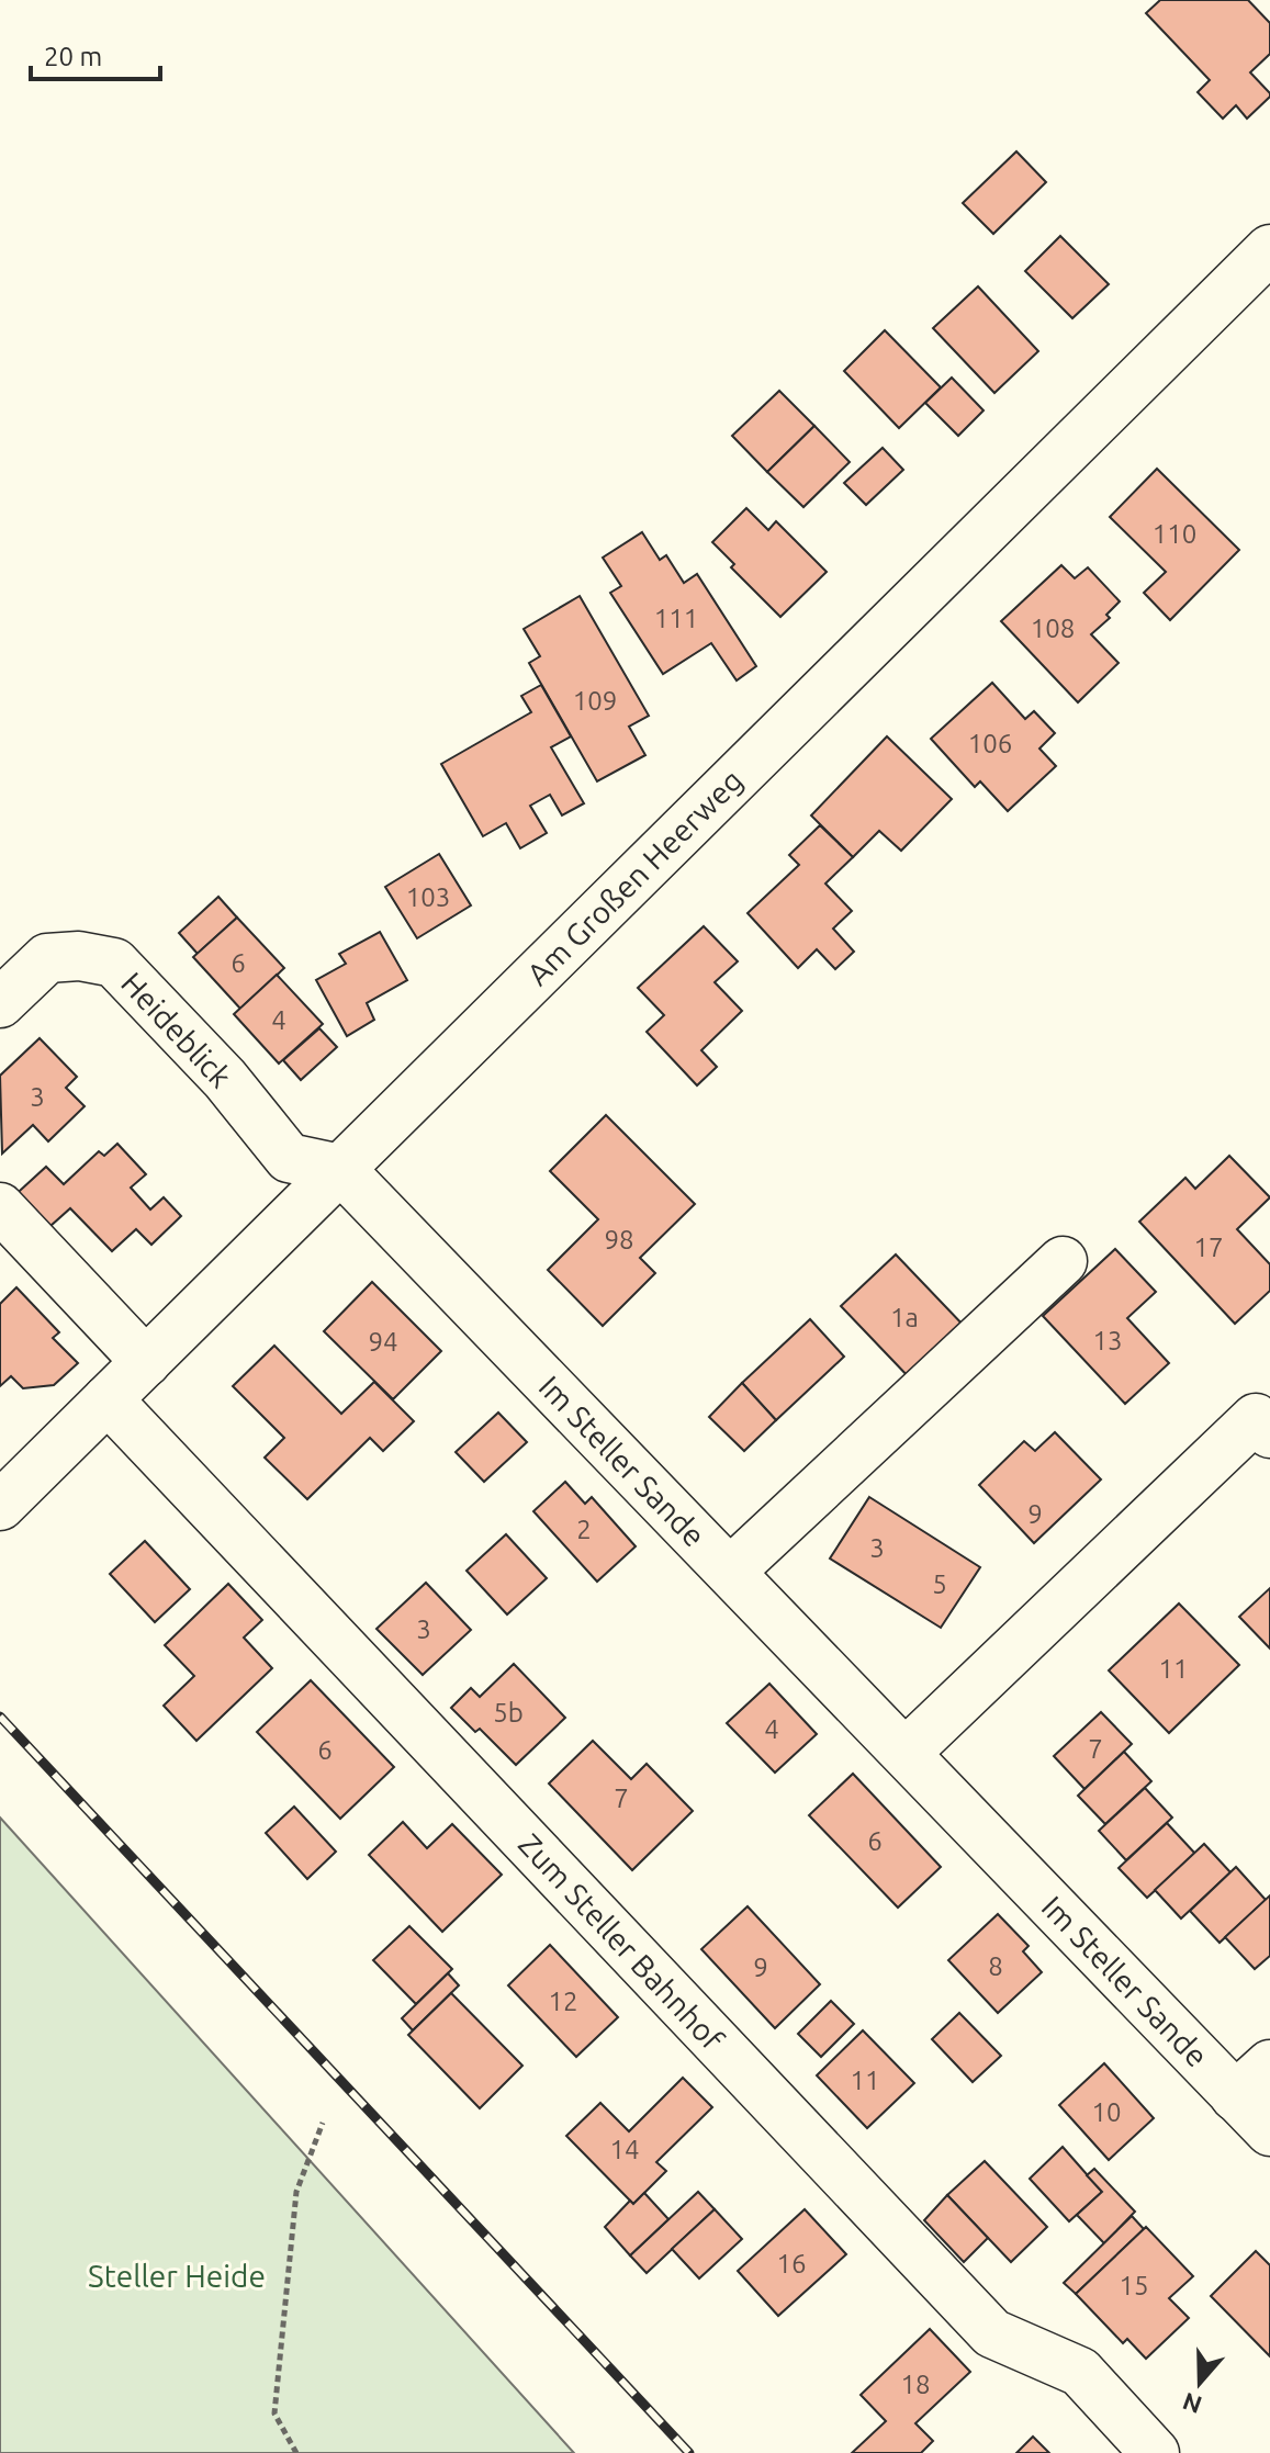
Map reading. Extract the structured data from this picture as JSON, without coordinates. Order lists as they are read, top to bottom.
{
  "streets": {
    "street": [
      "Am Großen Heerweg",
      "Heideblick",
      "Im Steller Sande",
      "Zum Steller Bahnhof"
    ]
  },
  "crossings": [
    ["Am Großen Heerweg", "Heideblick"],
    ["Am Großen Heerweg", "Im Steller Sande"],
    ["Am Großen Heerweg", "Zum Steller Bahnhof"],
    ["Heideblick", "Im Steller Sande"]
  ],
  "parks": ["Steller Heide"],
  "house_numbers": [
    "110",
    "111",
    "108",
    "109",
    "106",
    "103",
    "6",
    "4",
    "3",
    "98",
    "17",
    "1a",
    "13",
    "94",
    "9",
    "2",
    "3",
    "5",
    "3",
    "11",
    "5b",
    "4",
    "7",
    "6",
    "7",
    "6",
    "8",
    "9",
    "12",
    "11",
    "10",
    "14",
    "16",
    "15",
    "18"
  ],
  "scale_bar": "20 m",
  "north": "bottom"
}
